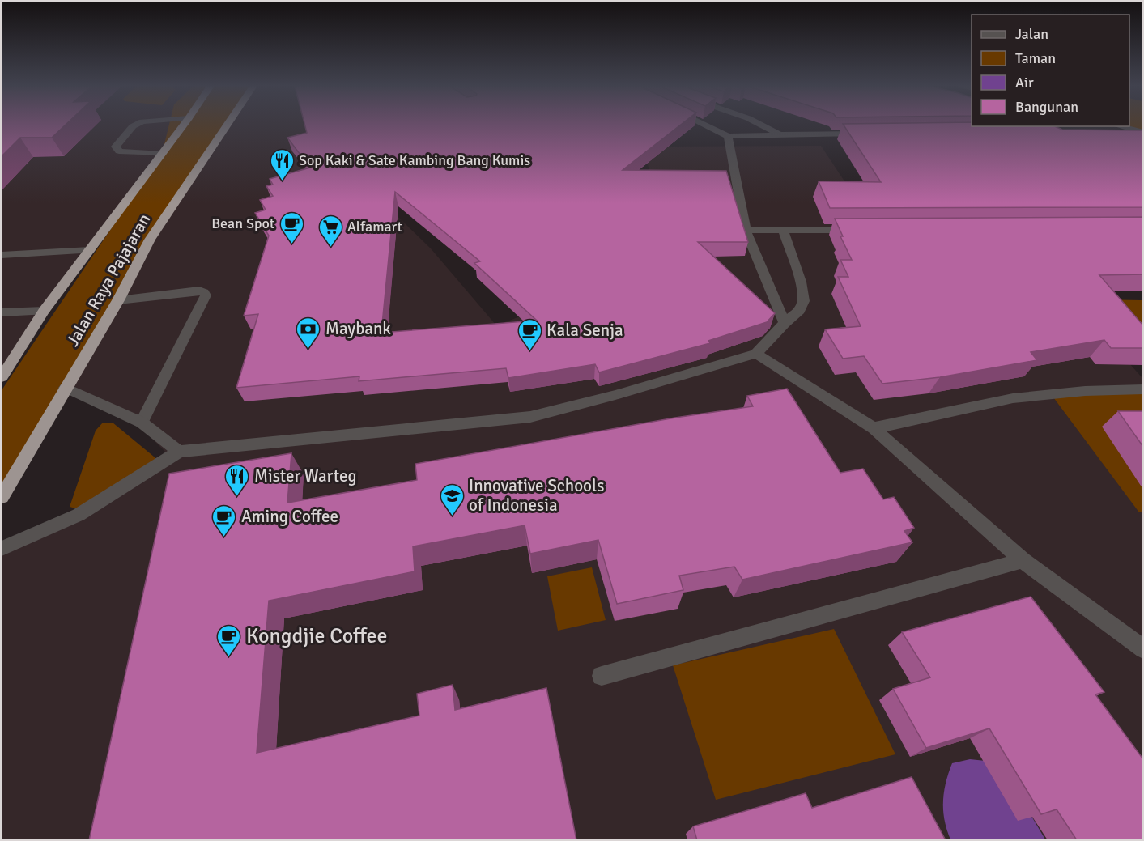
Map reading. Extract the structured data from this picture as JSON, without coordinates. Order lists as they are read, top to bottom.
{
  "streets": {
    "highway": ["Jalan Raya Pajajaran"]
  },
  "places": {
    "restaurant": ["Sop Kaki & Sate Kambing Bang Kumis", "Mister Warteg"],
    "cafe": [
      "Bean Spot",
      "Kala Senja",
      "Aming Coffee",
      "Kongdjie Coffee"
    ],
    "supermarket": ["Alfamart"],
    "bank": ["Maybank"],
    "school or university": ["Innovative Schools of Indonesia"]
  },
  "legend": [
    "Jalan",
    "Taman",
    "Air",
    "Bangunan"
  ]
}
